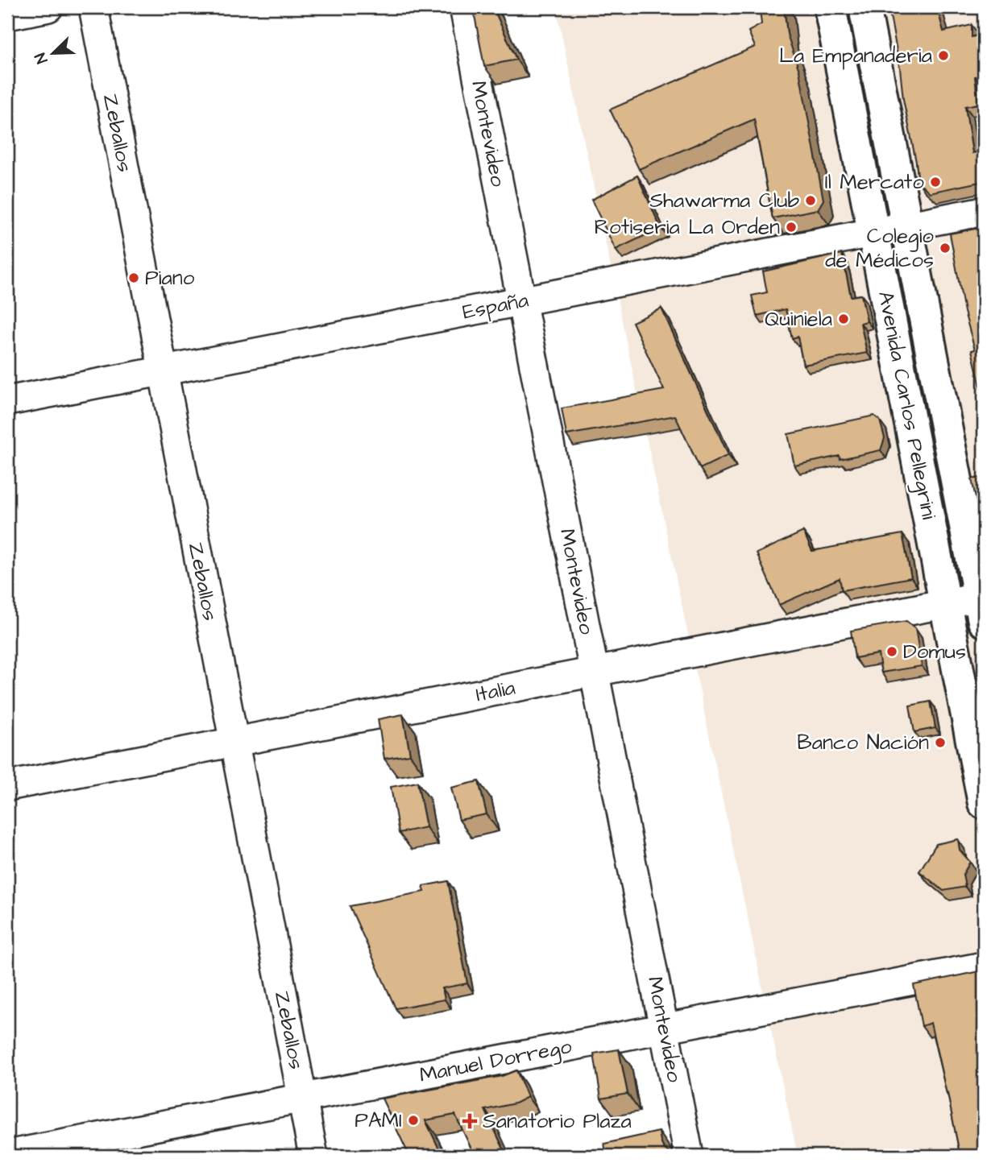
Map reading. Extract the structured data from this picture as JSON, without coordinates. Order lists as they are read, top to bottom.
{
  "streets": {
    "main road": ["Avenida Carlos Pellegrini"],
    "street": [
      "Zeballos",
      "Montevideo",
      "España",
      "Italia",
      "Manuel Dorrego"
    ]
  },
  "crossings": [
    ["Zeballos", "España"],
    ["Zeballos", "Italia"],
    ["Zeballos", "Manuel Dorrego"],
    ["Montevideo", "España"],
    ["Montevideo", "Italia"],
    ["Montevideo", "Manuel Dorrego"],
    ["España", "Avenida Carlos Pellegrini"],
    ["Avenida Carlos Pellegrini", "Italia"]
  ],
  "places": {
    "other": [
      "La Empanaderia",
      "Il Mercato",
      "Shawarma Club",
      "Rotiseria La Orden",
      "Colegio de Médicos",
      "Piano",
      "Quiniela",
      "Domus",
      "Banco Nación",
      "PAMI"
    ],
    "health": ["Sanatorio Plaza"]
  },
  "north": "bottom left"
}
